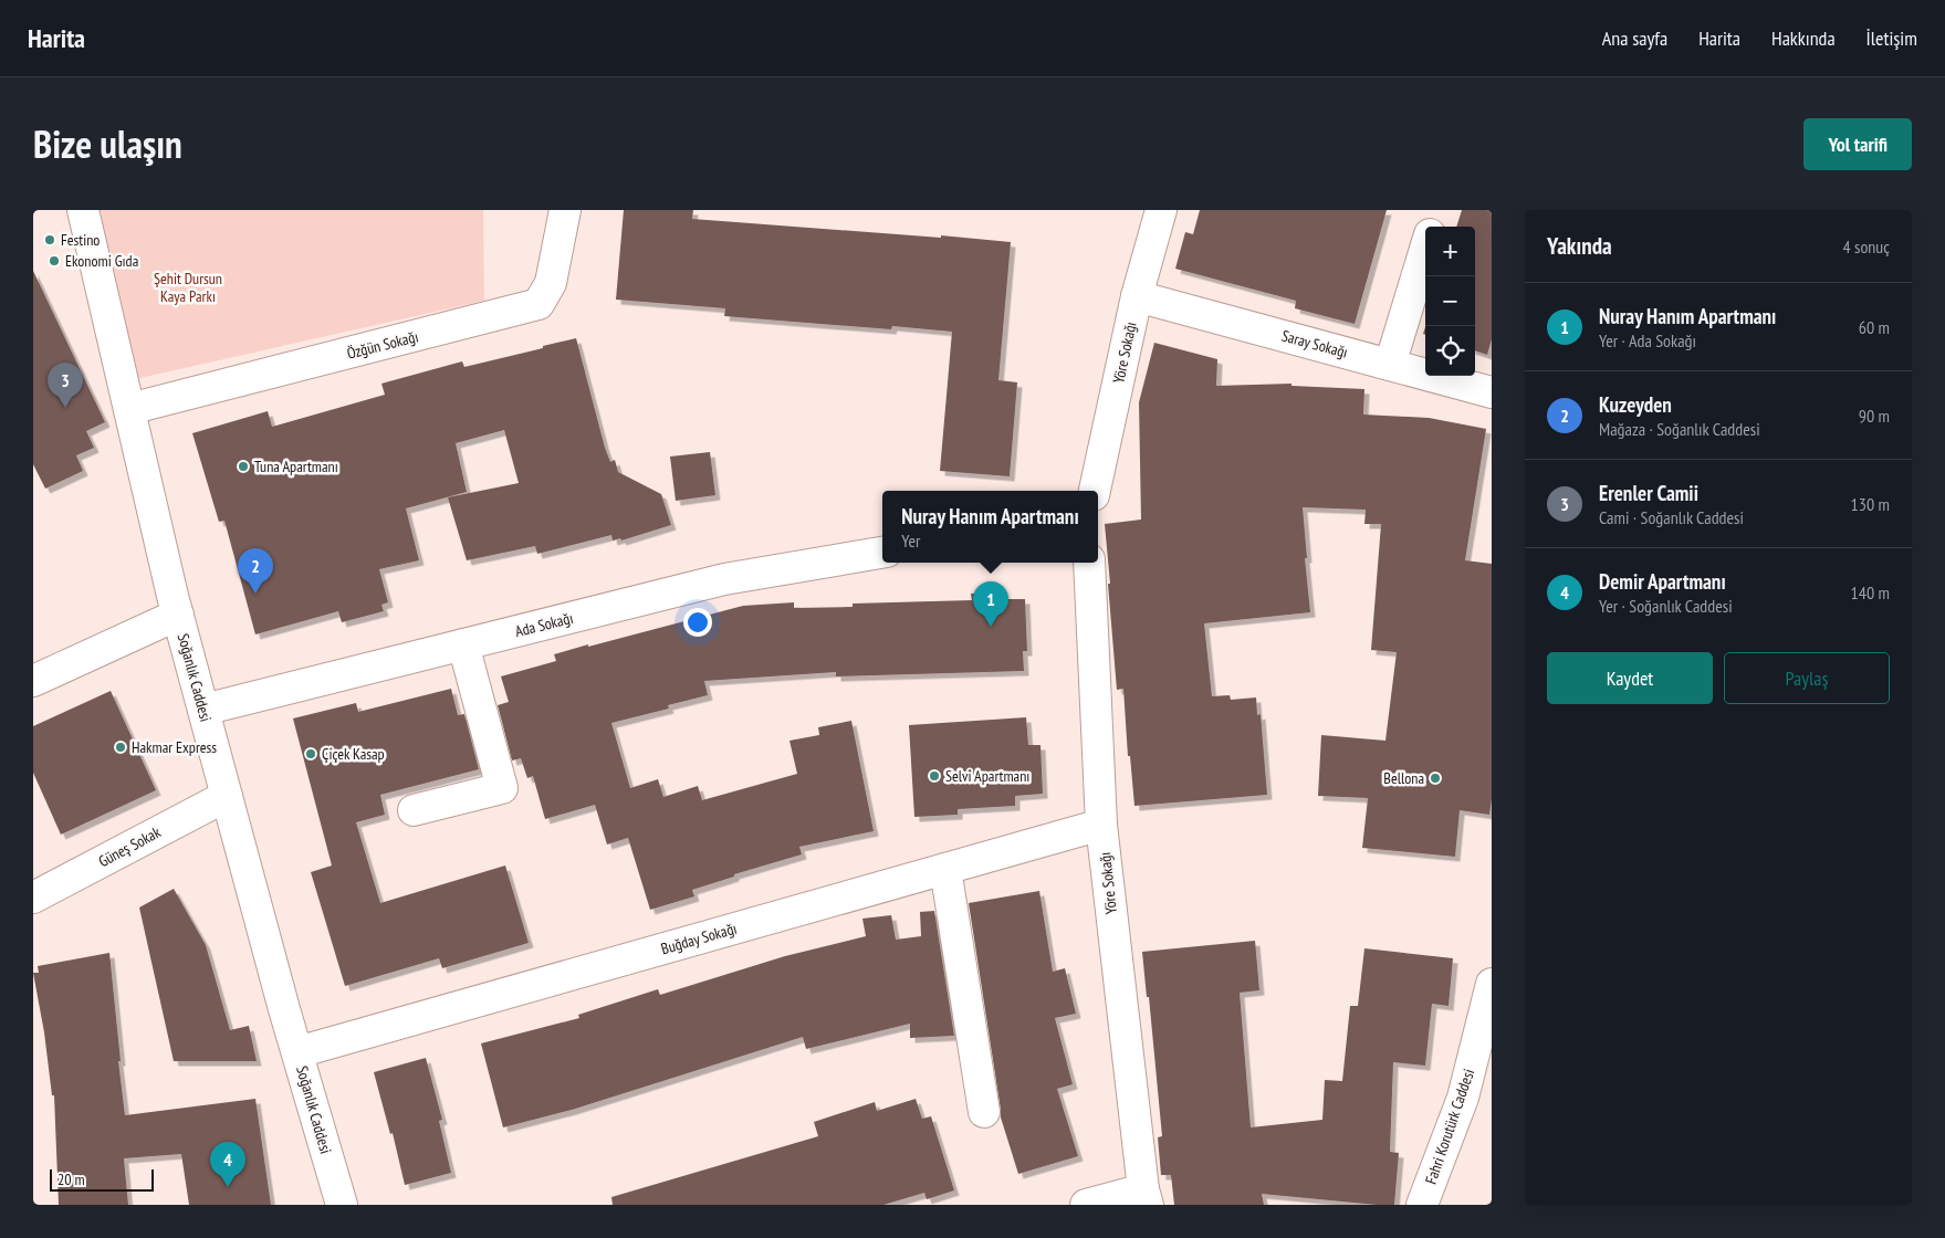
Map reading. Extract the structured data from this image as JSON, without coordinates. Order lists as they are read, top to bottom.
{
  "streets": {
    "street": [
      "Saray Sokağı",
      "Özğün Sokağı",
      "Yöre Sokağı",
      "Ada Sokağı",
      "Soğanlık Caddesi",
      "Güneş Sokak",
      "Buğday Sokağı",
      "Fahri Korutürk Caddesi"
    ]
  },
  "crossings": [
    ["Saray Sokağı", "Yöre Sokağı"],
    ["Özğün Sokağı", "Soğanlık Caddesi"],
    ["Yöre Sokağı", "Buğday Sokağı"],
    ["Ada Sokağı", "Soğanlık Caddesi"],
    ["Soğanlık Caddesi", "Güneş Sokak"],
    ["Soğanlık Caddesi", "Buğday Sokağı"]
  ],
  "parks": ["Şehit Dursun Kaya Parkı"],
  "places": [
    "Festino",
    "Ekonomi Gıda",
    "Tuna Apartmanı",
    "Hakmar Express",
    "Çiçek Kasap",
    "Selvi Apartmanı",
    "Bellona"
  ],
  "scale_bar": "20 m",
  "page": {
    "header": "Harita",
    "nav": [
      "Ana sayfa",
      "Harita",
      "Hakkında",
      "İletişim"
    ],
    "title": "Bize ulaşın",
    "buttons": [
      "Yol tarifi",
      ["Kaydet", "Paylaş"]
    ],
    "heading": ["Yakında", "4 sonuç"],
    "map_buttons": ["+", "−"],
    "list": [
      {
        "mark": "1",
        "name": "Nuray Hanım Apartmanı",
        "note": "Yer · Ada Sokağı",
        "value": "60 m"
      },
      {
        "mark": "2",
        "name": "Kuzeyden",
        "note": "Mağaza · Soğanlık Caddesi",
        "value": "90 m"
      },
      {
        "mark": "3",
        "name": "Erenler Camii",
        "note": "Cami · Soğanlık Caddesi",
        "value": "130 m"
      },
      {
        "mark": "4",
        "name": "Demir Apartmanı",
        "note": "Yer · Soğanlık Caddesi",
        "value": "140 m"
      }
    ],
    "pins": [
      "3",
      "2",
      "1",
      "4"
    ],
    "popup": ["Nuray Hanım Apartmanı", "Yer"],
    "scale": "20 m"
  }
}
